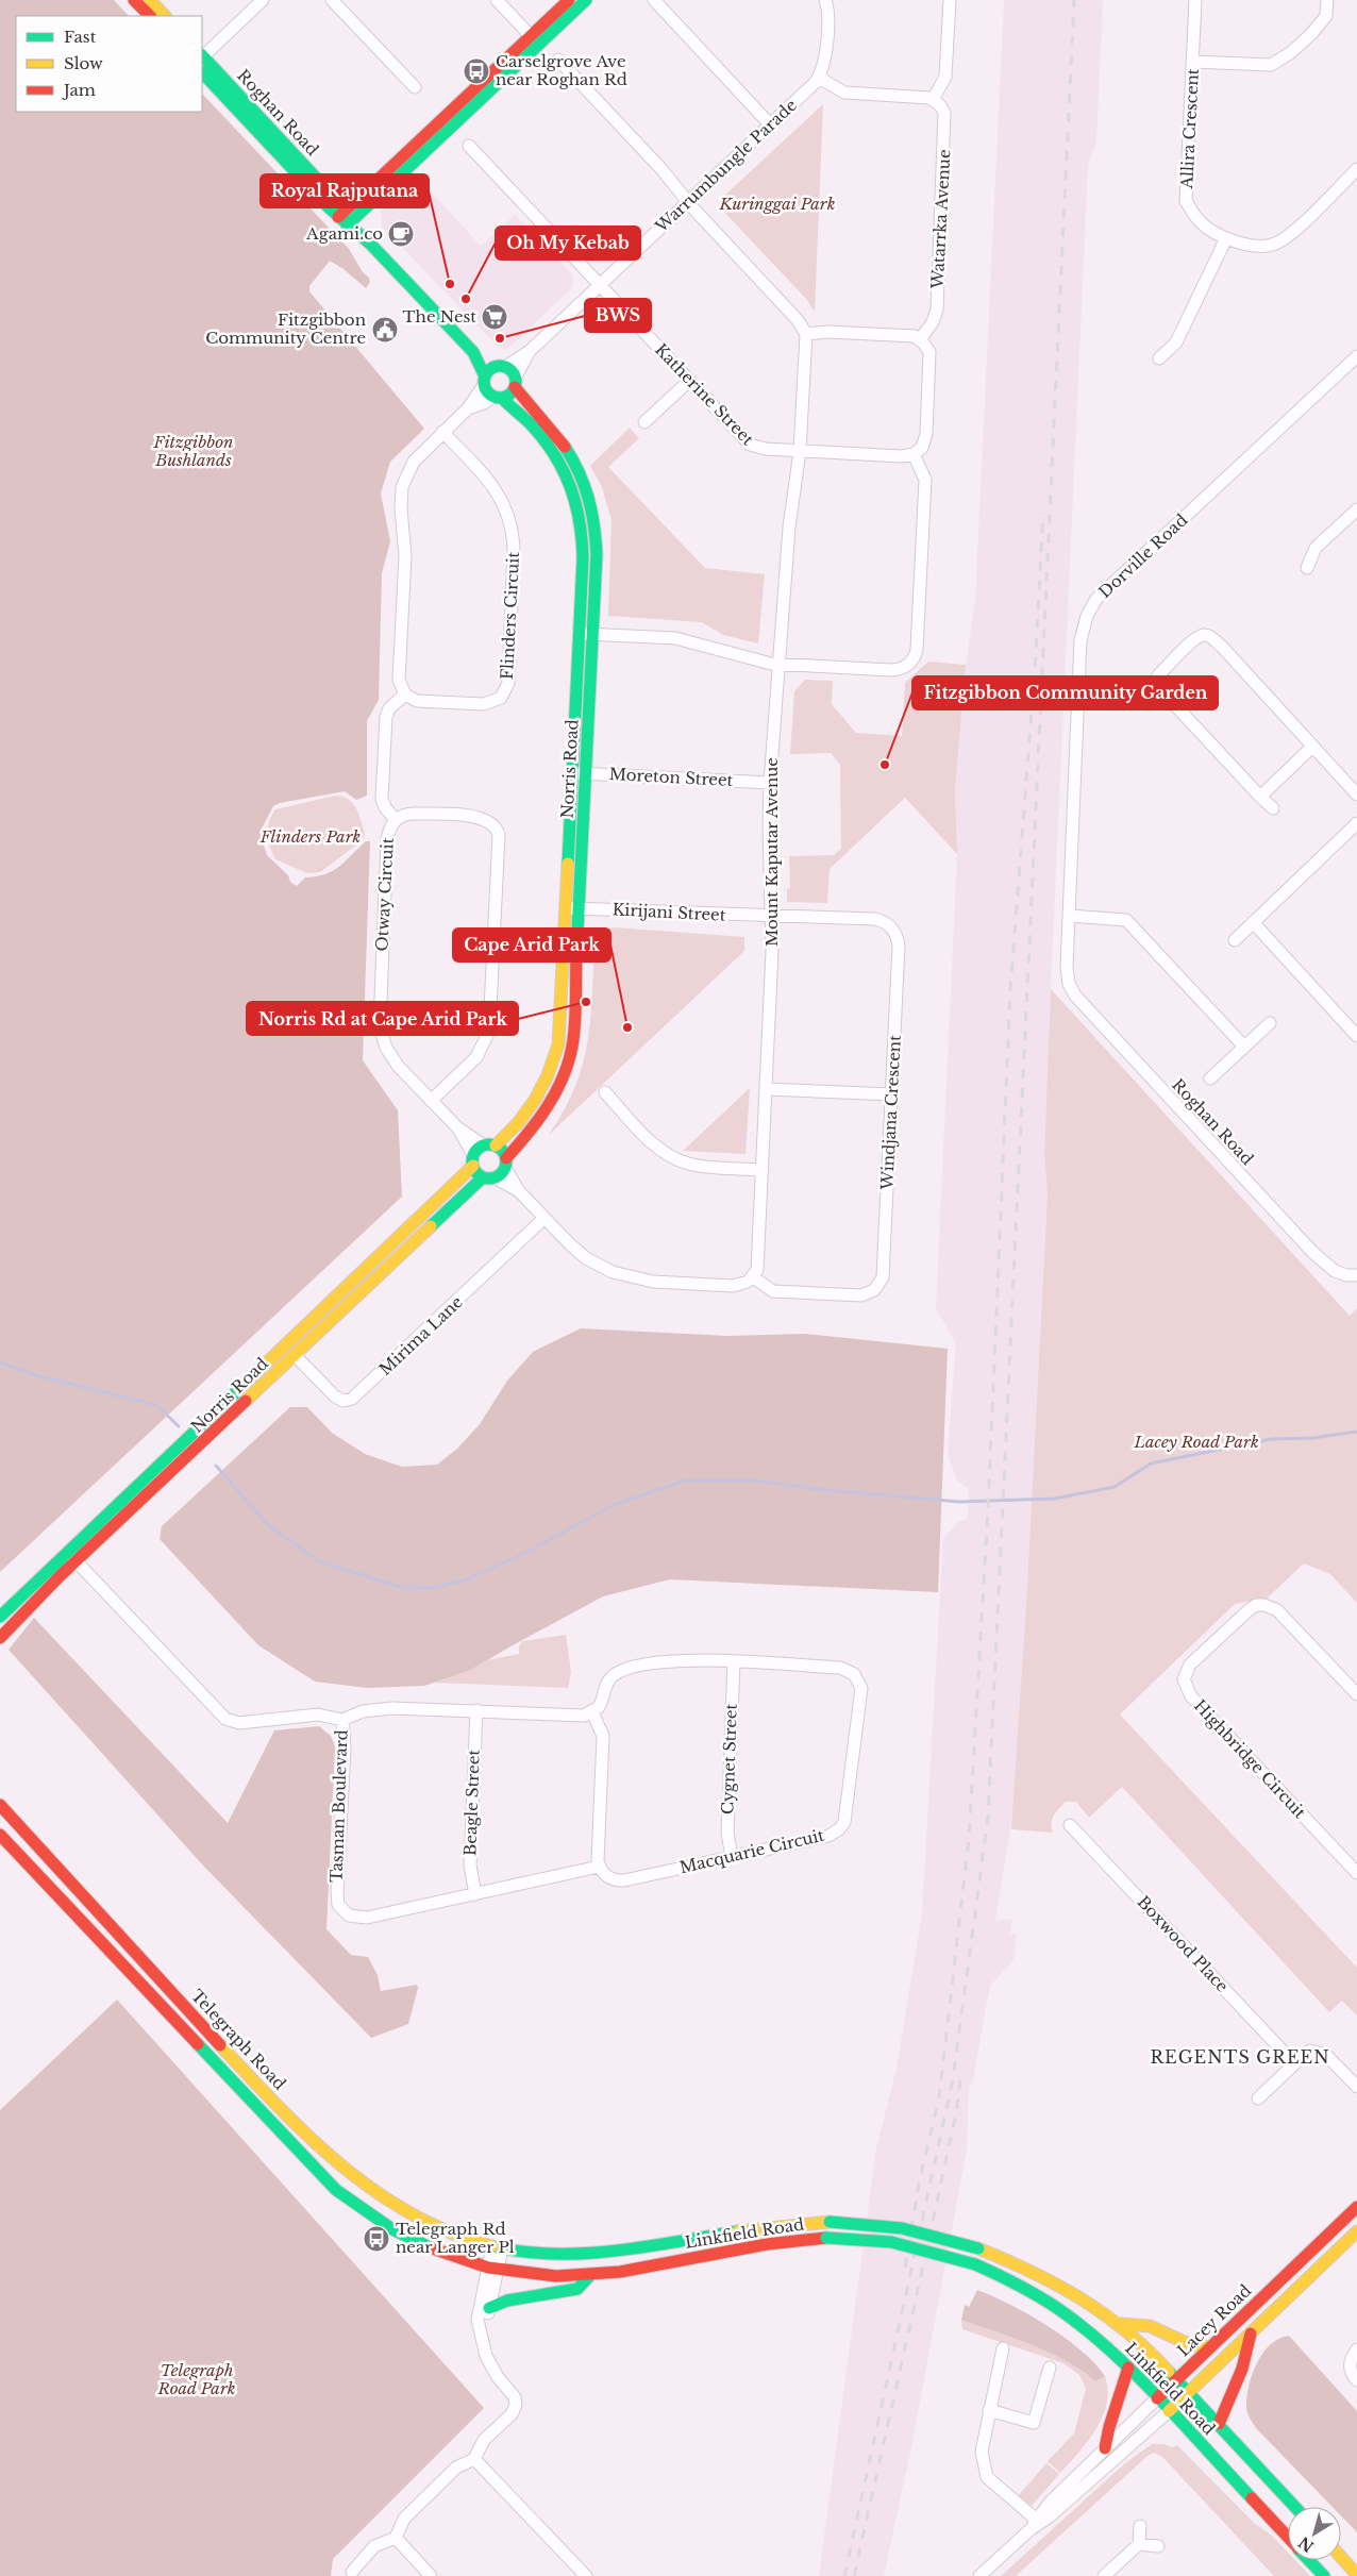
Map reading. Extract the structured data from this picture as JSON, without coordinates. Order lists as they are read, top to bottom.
{
  "streets": {
    "main road": [
      "Roghan Road",
      "Norris Road",
      "Telegraph Road",
      "Linkfield Road",
      "Lacey Road"
    ],
    "street": [
      "Allira Crescent",
      "Warrumbungle Parade",
      "Watarrka Avenue",
      "Katherine Street",
      "Dorville Road",
      "Flinders Circuit",
      "Moreton Street",
      "Mount Kaputar Avenue",
      "Otway Circuit",
      "Kirijani Street",
      "Windjana Crescent",
      "Mirima Lane",
      "Cygnet Street",
      "Highbridge Circuit",
      "Beagle Street",
      "Tasman Boulevard",
      "Macquarie Circuit",
      "Boxwood Place"
    ]
  },
  "crossings": [
    ["Roghan Road", "Warrumbungle Parade"],
    ["Roghan Road", "Dorville Road"],
    ["Roghan Road", "Norris Road"],
    ["Warrumbungle Parade", "Katherine Street"],
    ["Warrumbungle Parade", "Norris Road"],
    ["Katherine Street", "Mount Kaputar Avenue"],
    ["Norris Road", "Moreton Street"],
    ["Norris Road", "Otway Circuit"],
    ["Norris Road", "Kirijani Street"],
    ["Norris Road", "Mirima Lane"],
    ["Norris Road", "Tasman Boulevard"],
    ["Moreton Street", "Mount Kaputar Avenue"],
    ["Mount Kaputar Avenue", "Kirijani Street"],
    ["Mount Kaputar Avenue", "Windjana Crescent"],
    ["Kirijani Street", "Windjana Crescent"],
    ["Cygnet Street", "Macquarie Circuit"],
    ["Beagle Street", "Tasman Boulevard"],
    ["Tasman Boulevard", "Macquarie Circuit"],
    ["Telegraph Road", "Linkfield Road"],
    ["Linkfield Road", "Lacey Road"]
  ],
  "districts": ["REGENTS GREEN"],
  "parks": [
    "Kuringgai Park",
    "Fitzgibbon Bushlands",
    "Flinders Park",
    "Lacey Road Park",
    "Telegraph Road Park"
  ],
  "places": {
    "bus stop": ["Carselgrove Ave near Roghan Rd", "Telegraph Rd near Langer Pl"],
    "cafe": ["Agami.co"],
    "other": [
      "Royal Rajputana",
      "Oh My Kebab",
      "BWS",
      "Fitzgibbon Community Garden",
      "Norris Rd at Cape Arid Park",
      "Cape Arid Park"
    ],
    "supermarket": ["The Nest"],
    "public building": ["Fitzgibbon Community Centre"]
  },
  "legend": ["Fast", "Slow", "Jam"],
  "north": "bottom left"
}
